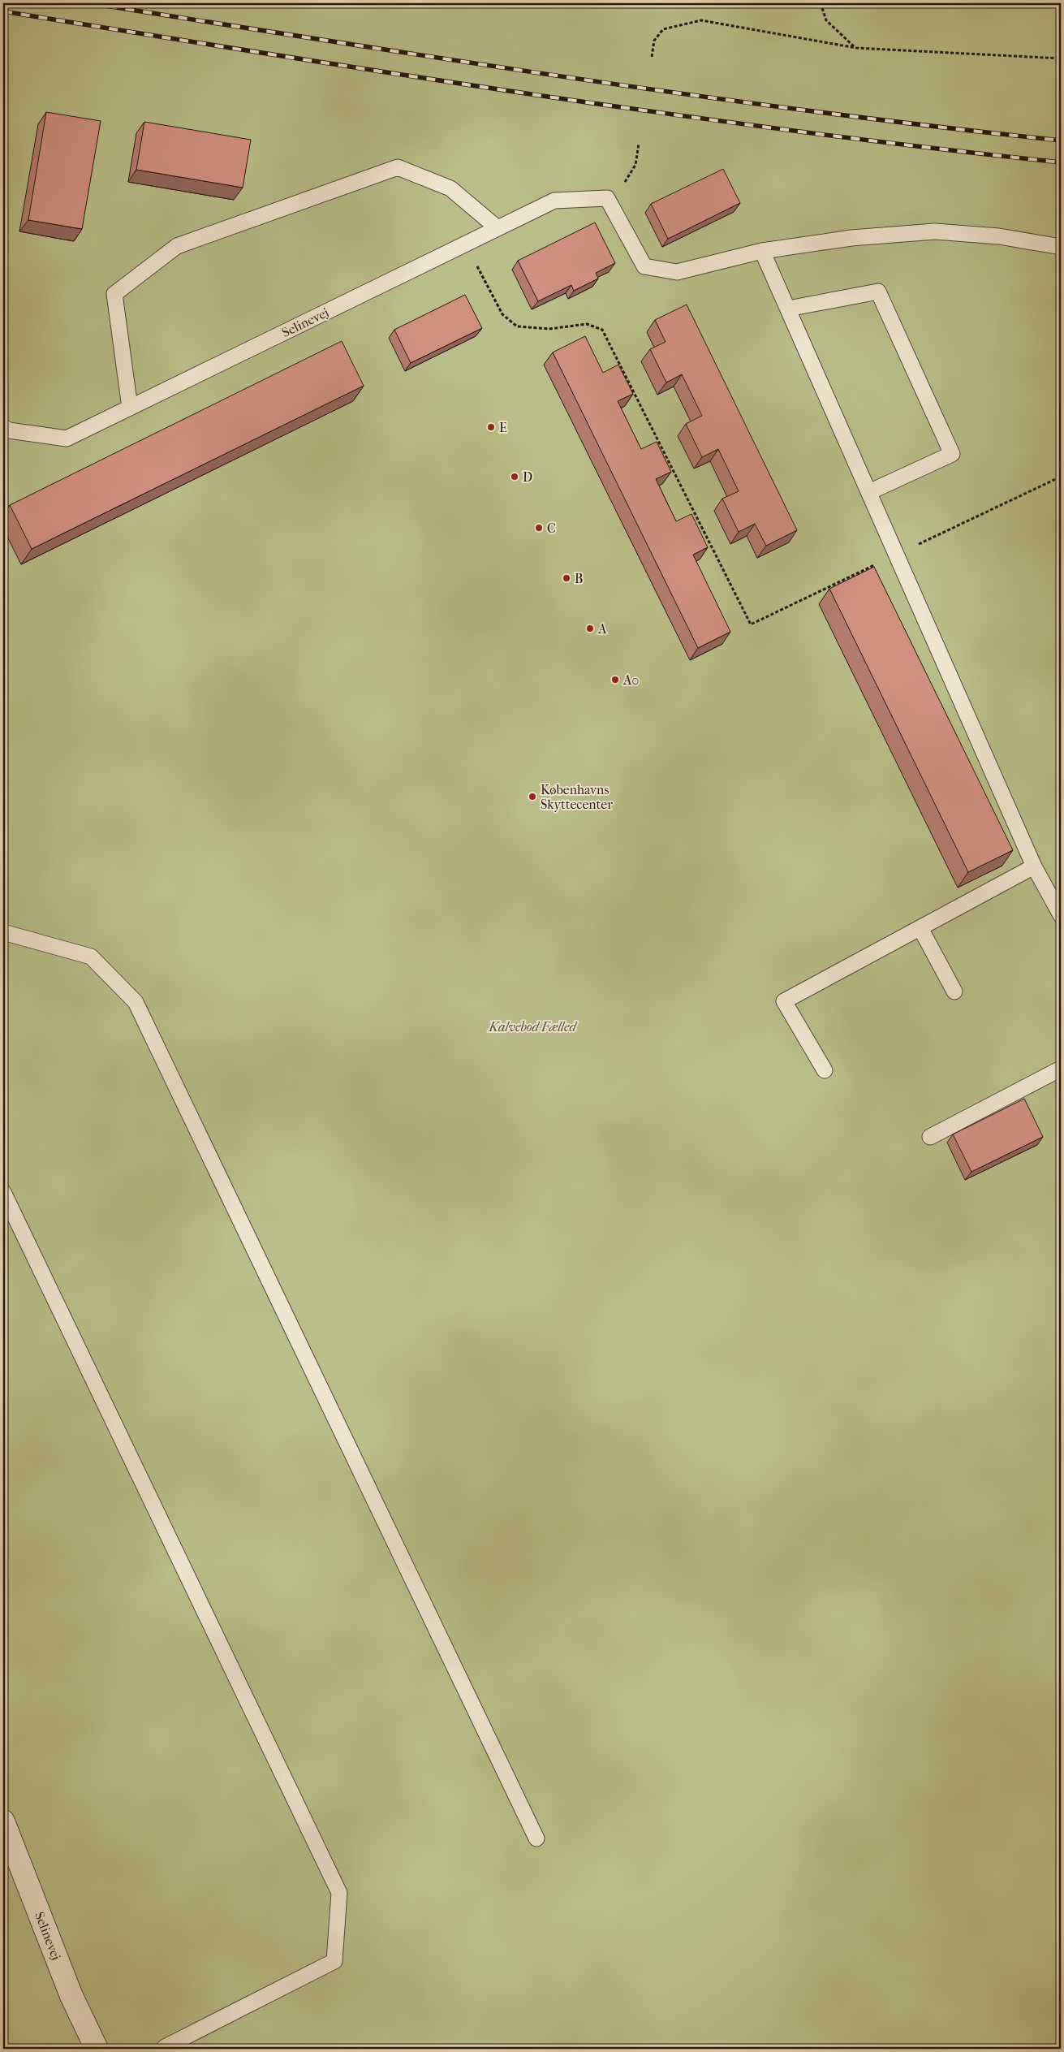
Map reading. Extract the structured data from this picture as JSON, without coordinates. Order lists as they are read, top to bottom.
{
  "streets": {
    "street": ["Selinevej"]
  },
  "parks": ["Kalvebod Fælled"],
  "places": [
    "E",
    "D",
    "C",
    "B",
    "A",
    "A0",
    "Københavns Skyttecenter"
  ]
}
